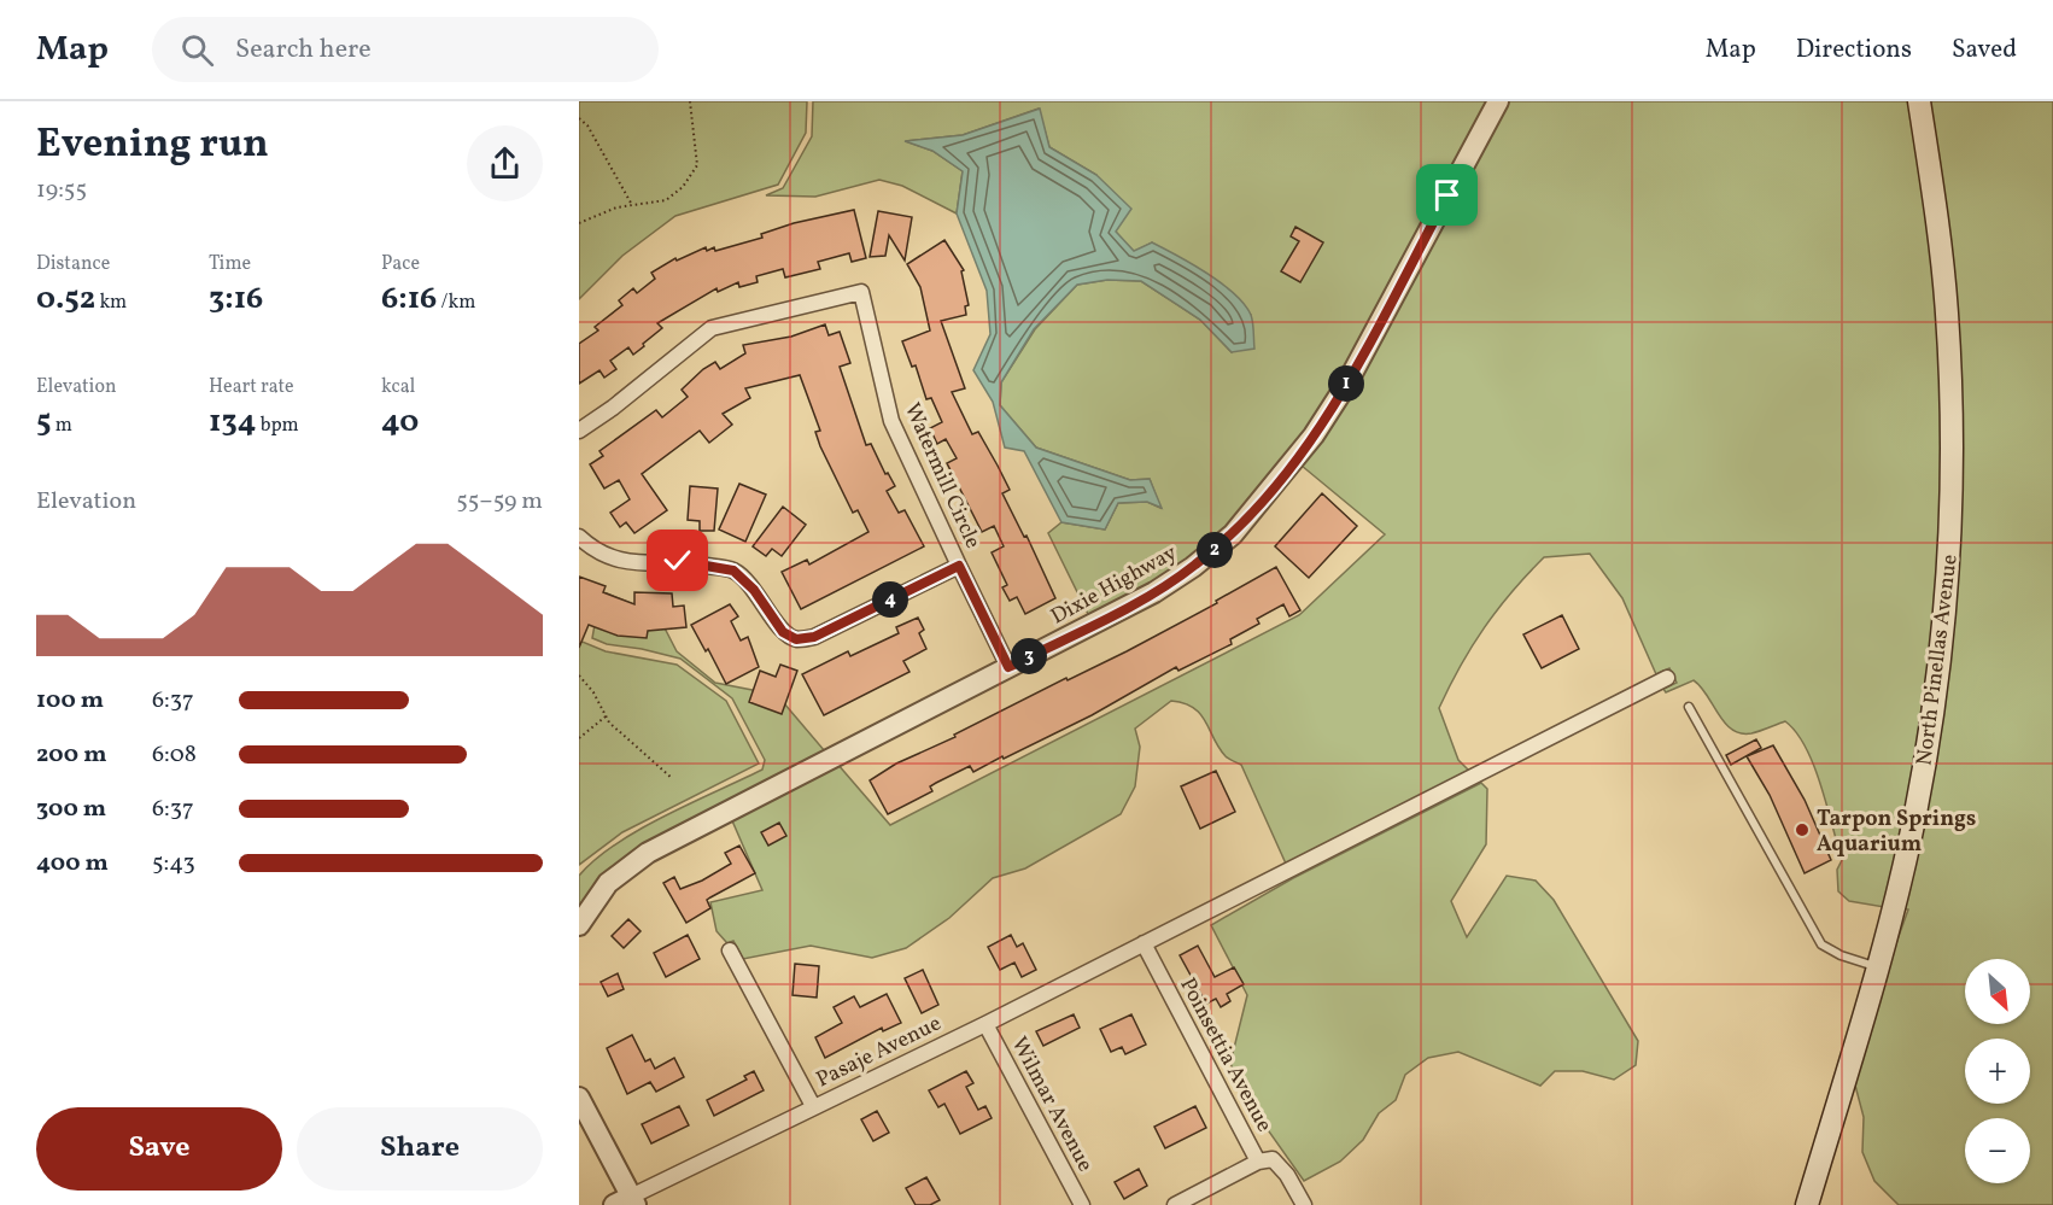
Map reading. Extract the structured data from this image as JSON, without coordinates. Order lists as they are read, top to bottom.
{
  "streets": {
    "main road": ["North Pinellas Avenue"],
    "street": [
      "Watermill Circle",
      "Dixie Highway",
      "Pasaje Avenue",
      "Poinsettia Avenue",
      "Wilmar Avenue"
    ]
  },
  "crossings": [
    ["Watermill Circle", "Dixie Highway"],
    ["Pasaje Avenue", "Poinsettia Avenue"],
    ["Pasaje Avenue", "Wilmar Avenue"]
  ],
  "places": ["Tarpon Springs Aquarium"],
  "north": "bottom right",
  "page": {
    "header": "Map",
    "search": "Search here",
    "nav": ["Map", "Directions", "Saved"],
    "heading": ["Evening run", "19:55"],
    "stats": [
      ["Distance", "0.52 km"],
      ["Time", "3:16"],
      ["Pace", "6:16 /km"],
      ["Elevation", "5 m"],
      ["Heart rate", "134 bpm"],
      ["kcal", "40"]
    ],
    "pins": [
      "1",
      "2",
      "4",
      "3"
    ],
    "chart": ["Elevation", "55–59 m"],
    "list": [
      {
        "name": "100 m",
        "note": "6:37"
      },
      {
        "name": "200 m",
        "note": "6:08"
      },
      {
        "name": "300 m",
        "note": "6:37"
      },
      {
        "name": "400 m",
        "note": "5:43"
      }
    ],
    "map_buttons": ["+", "−"],
    "buttons": ["Save", "Share"]
  }
}
